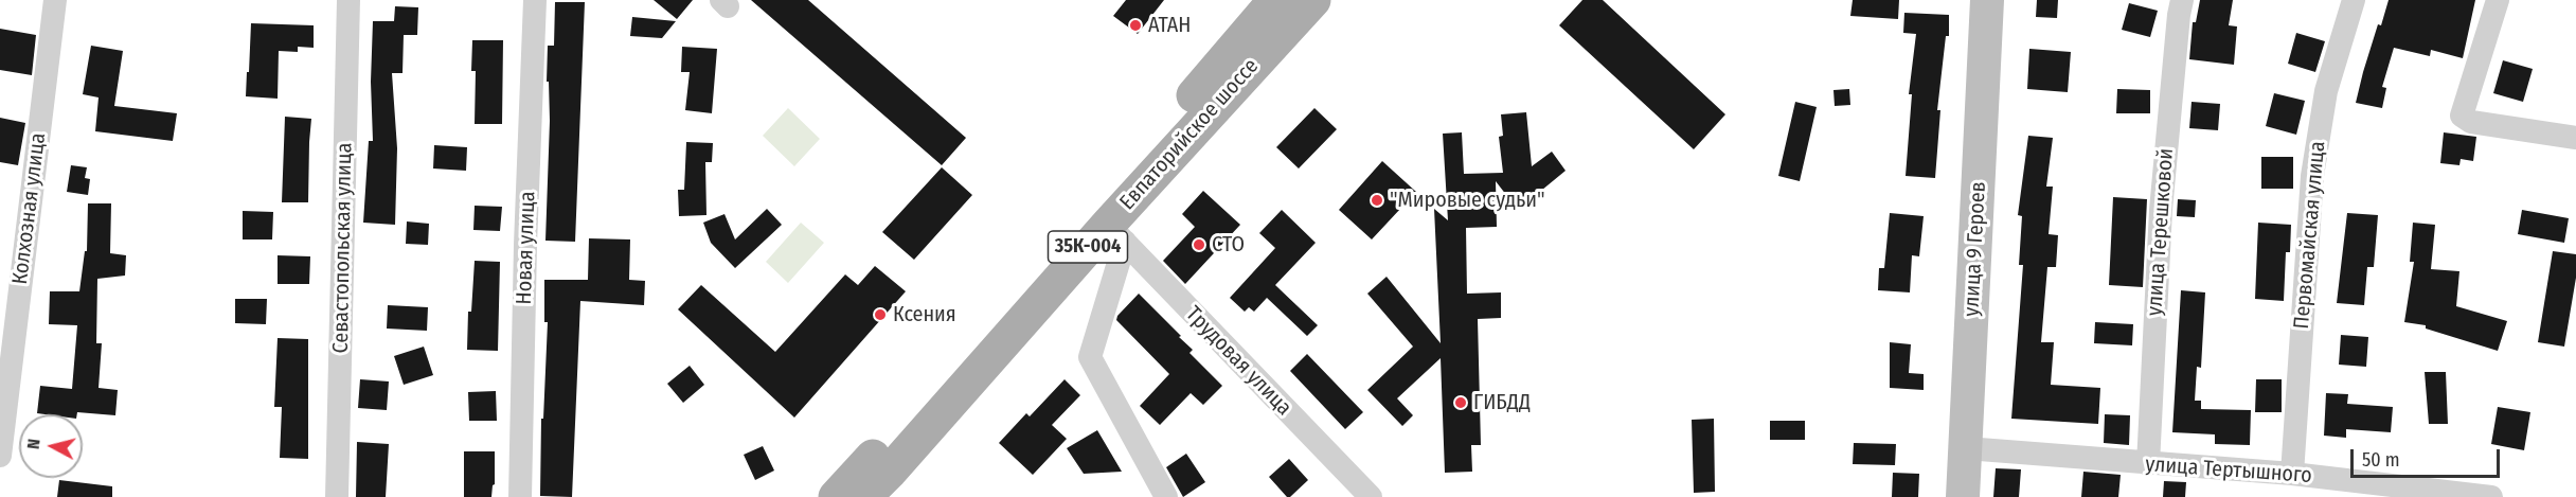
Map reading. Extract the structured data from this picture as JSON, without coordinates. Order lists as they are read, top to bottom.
{
  "streets": {
    "main road": ["Евпаторийское шоссе", "35К-004"],
    "street": [
      "Колхозная улица",
      "улица Терешковой",
      "Первомайская улица",
      "Севастопольская улица",
      "Новая улица",
      "улица 9 Героев",
      "Трудовая улица",
      "улица Тертышного"
    ]
  },
  "crossings": [
    ["Евпаторийское шоссе", "Трудовая улица"],
    ["улица Терешковой", "улица Тертышного"],
    ["Первомайская улица", "улица Тертышного"],
    ["улица 9 Героев", "улица Тертышного"]
  ],
  "places": [
    "АТАН",
    "\"Мировые судьи\"",
    "СТО",
    "Ксения",
    "ГИБДД"
  ],
  "scale_bar": "50 m",
  "north": "left"
}
